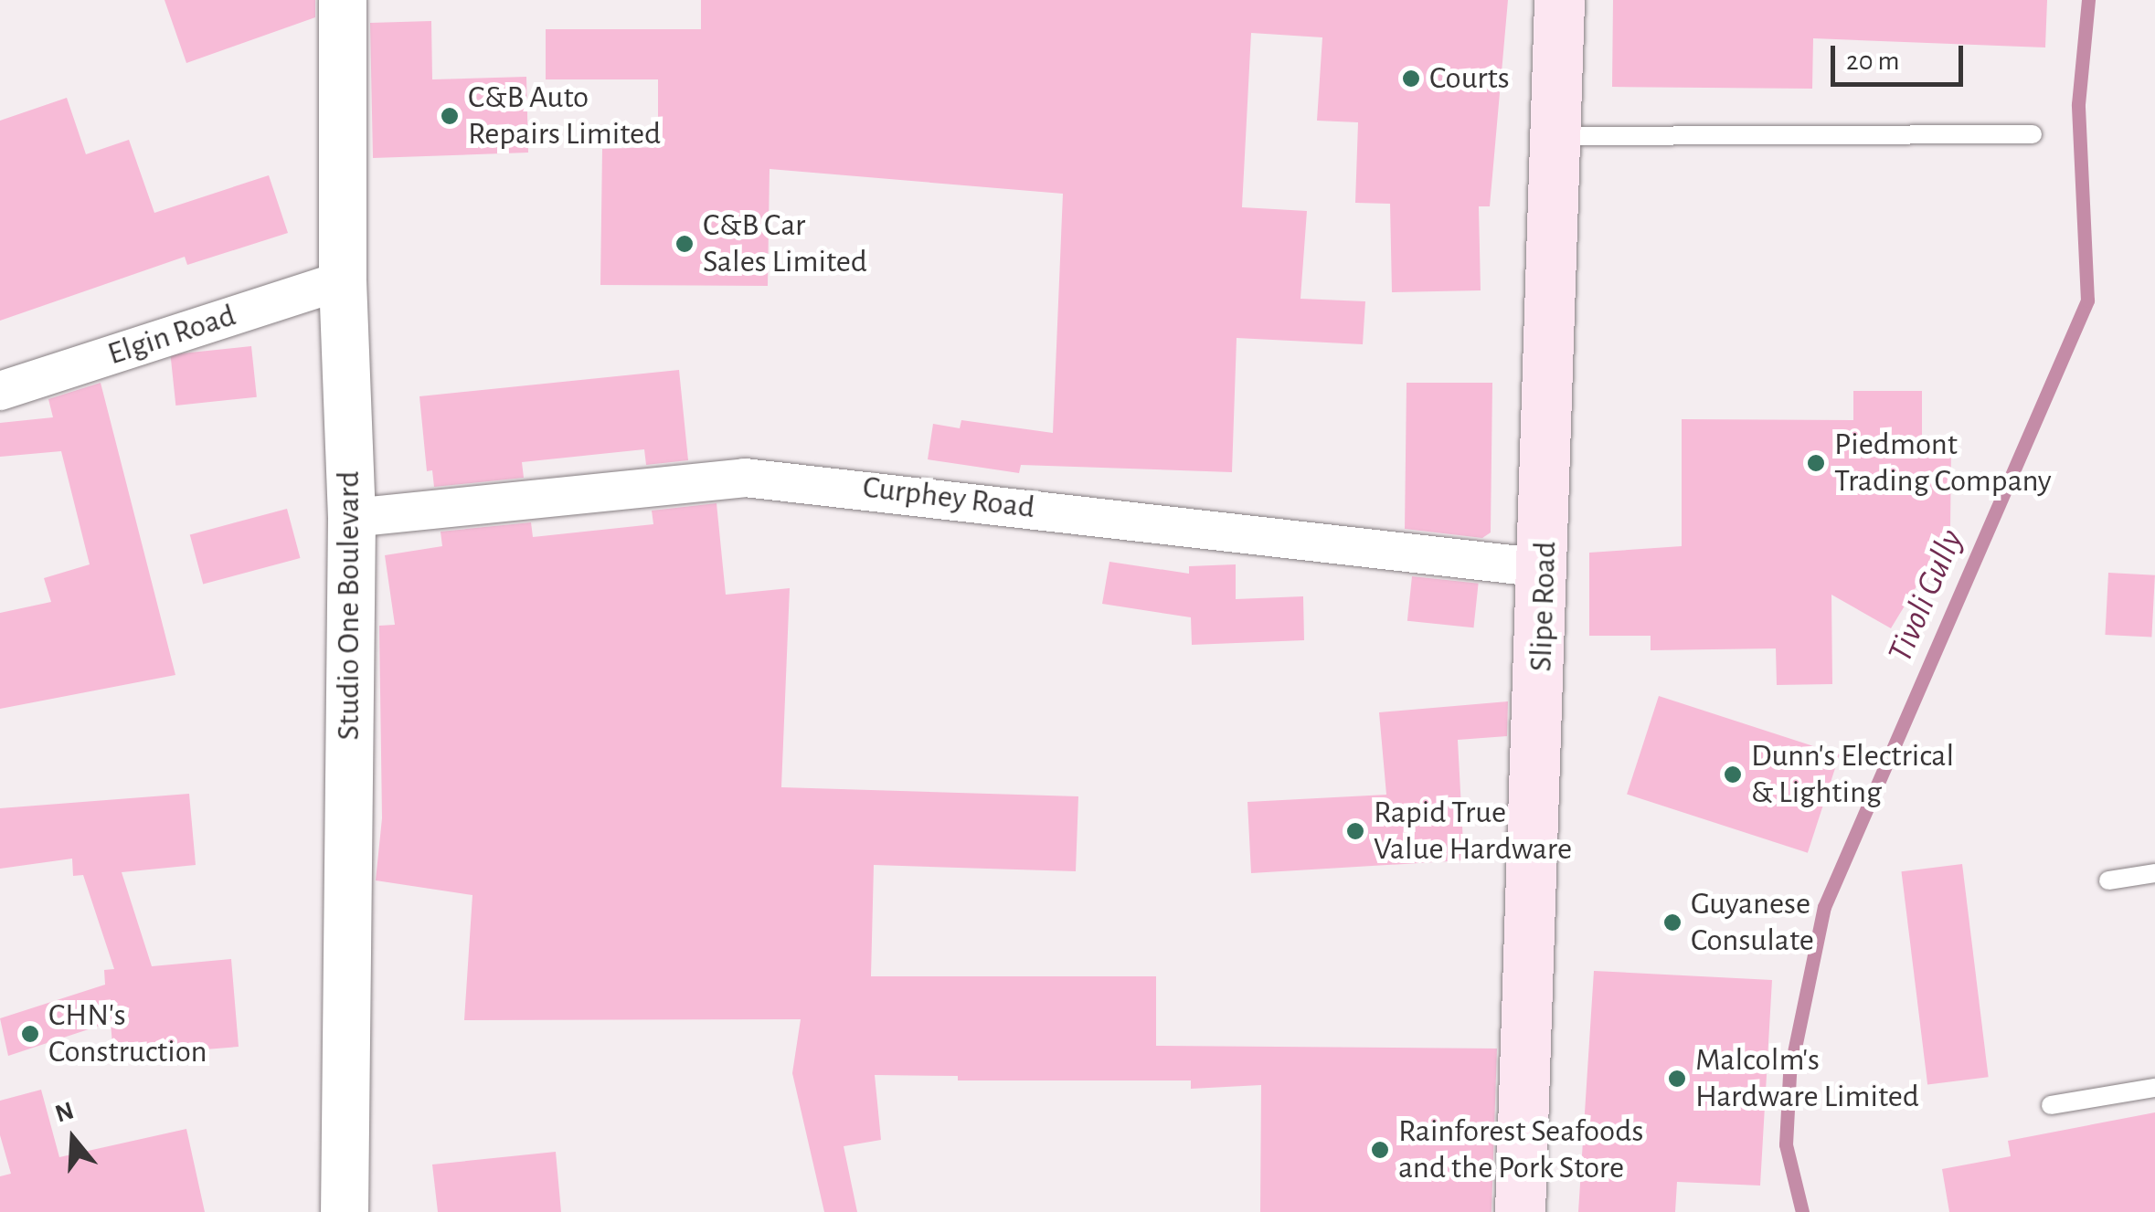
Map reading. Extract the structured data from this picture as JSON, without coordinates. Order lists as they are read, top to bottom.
{
  "streets": {
    "main road": ["Slipe Road"],
    "street": ["Elgin Road", "Curphey Road", "Studio One Boulevard"]
  },
  "crossings": [
    ["Elgin Road", "Studio One Boulevard"],
    ["Curphey Road", "Studio One Boulevard"],
    ["Curphey Road", "Slipe Road"]
  ],
  "water": ["Tivoli Gully"],
  "places": [
    "Courts",
    "C&B Auto Repairs Limited",
    "C&B Car Sales Limited",
    "Piedmont Trading Company",
    "Dunn's Electrical & Lighting",
    "Rapid True Value Hardware",
    "Guyanese Consulate",
    "CHN's Construction",
    "Malcolm's Hardware Limited",
    "Rainforest Seafoods and the Pork Store"
  ],
  "scale_bar": "20 m",
  "north": "top"
}
